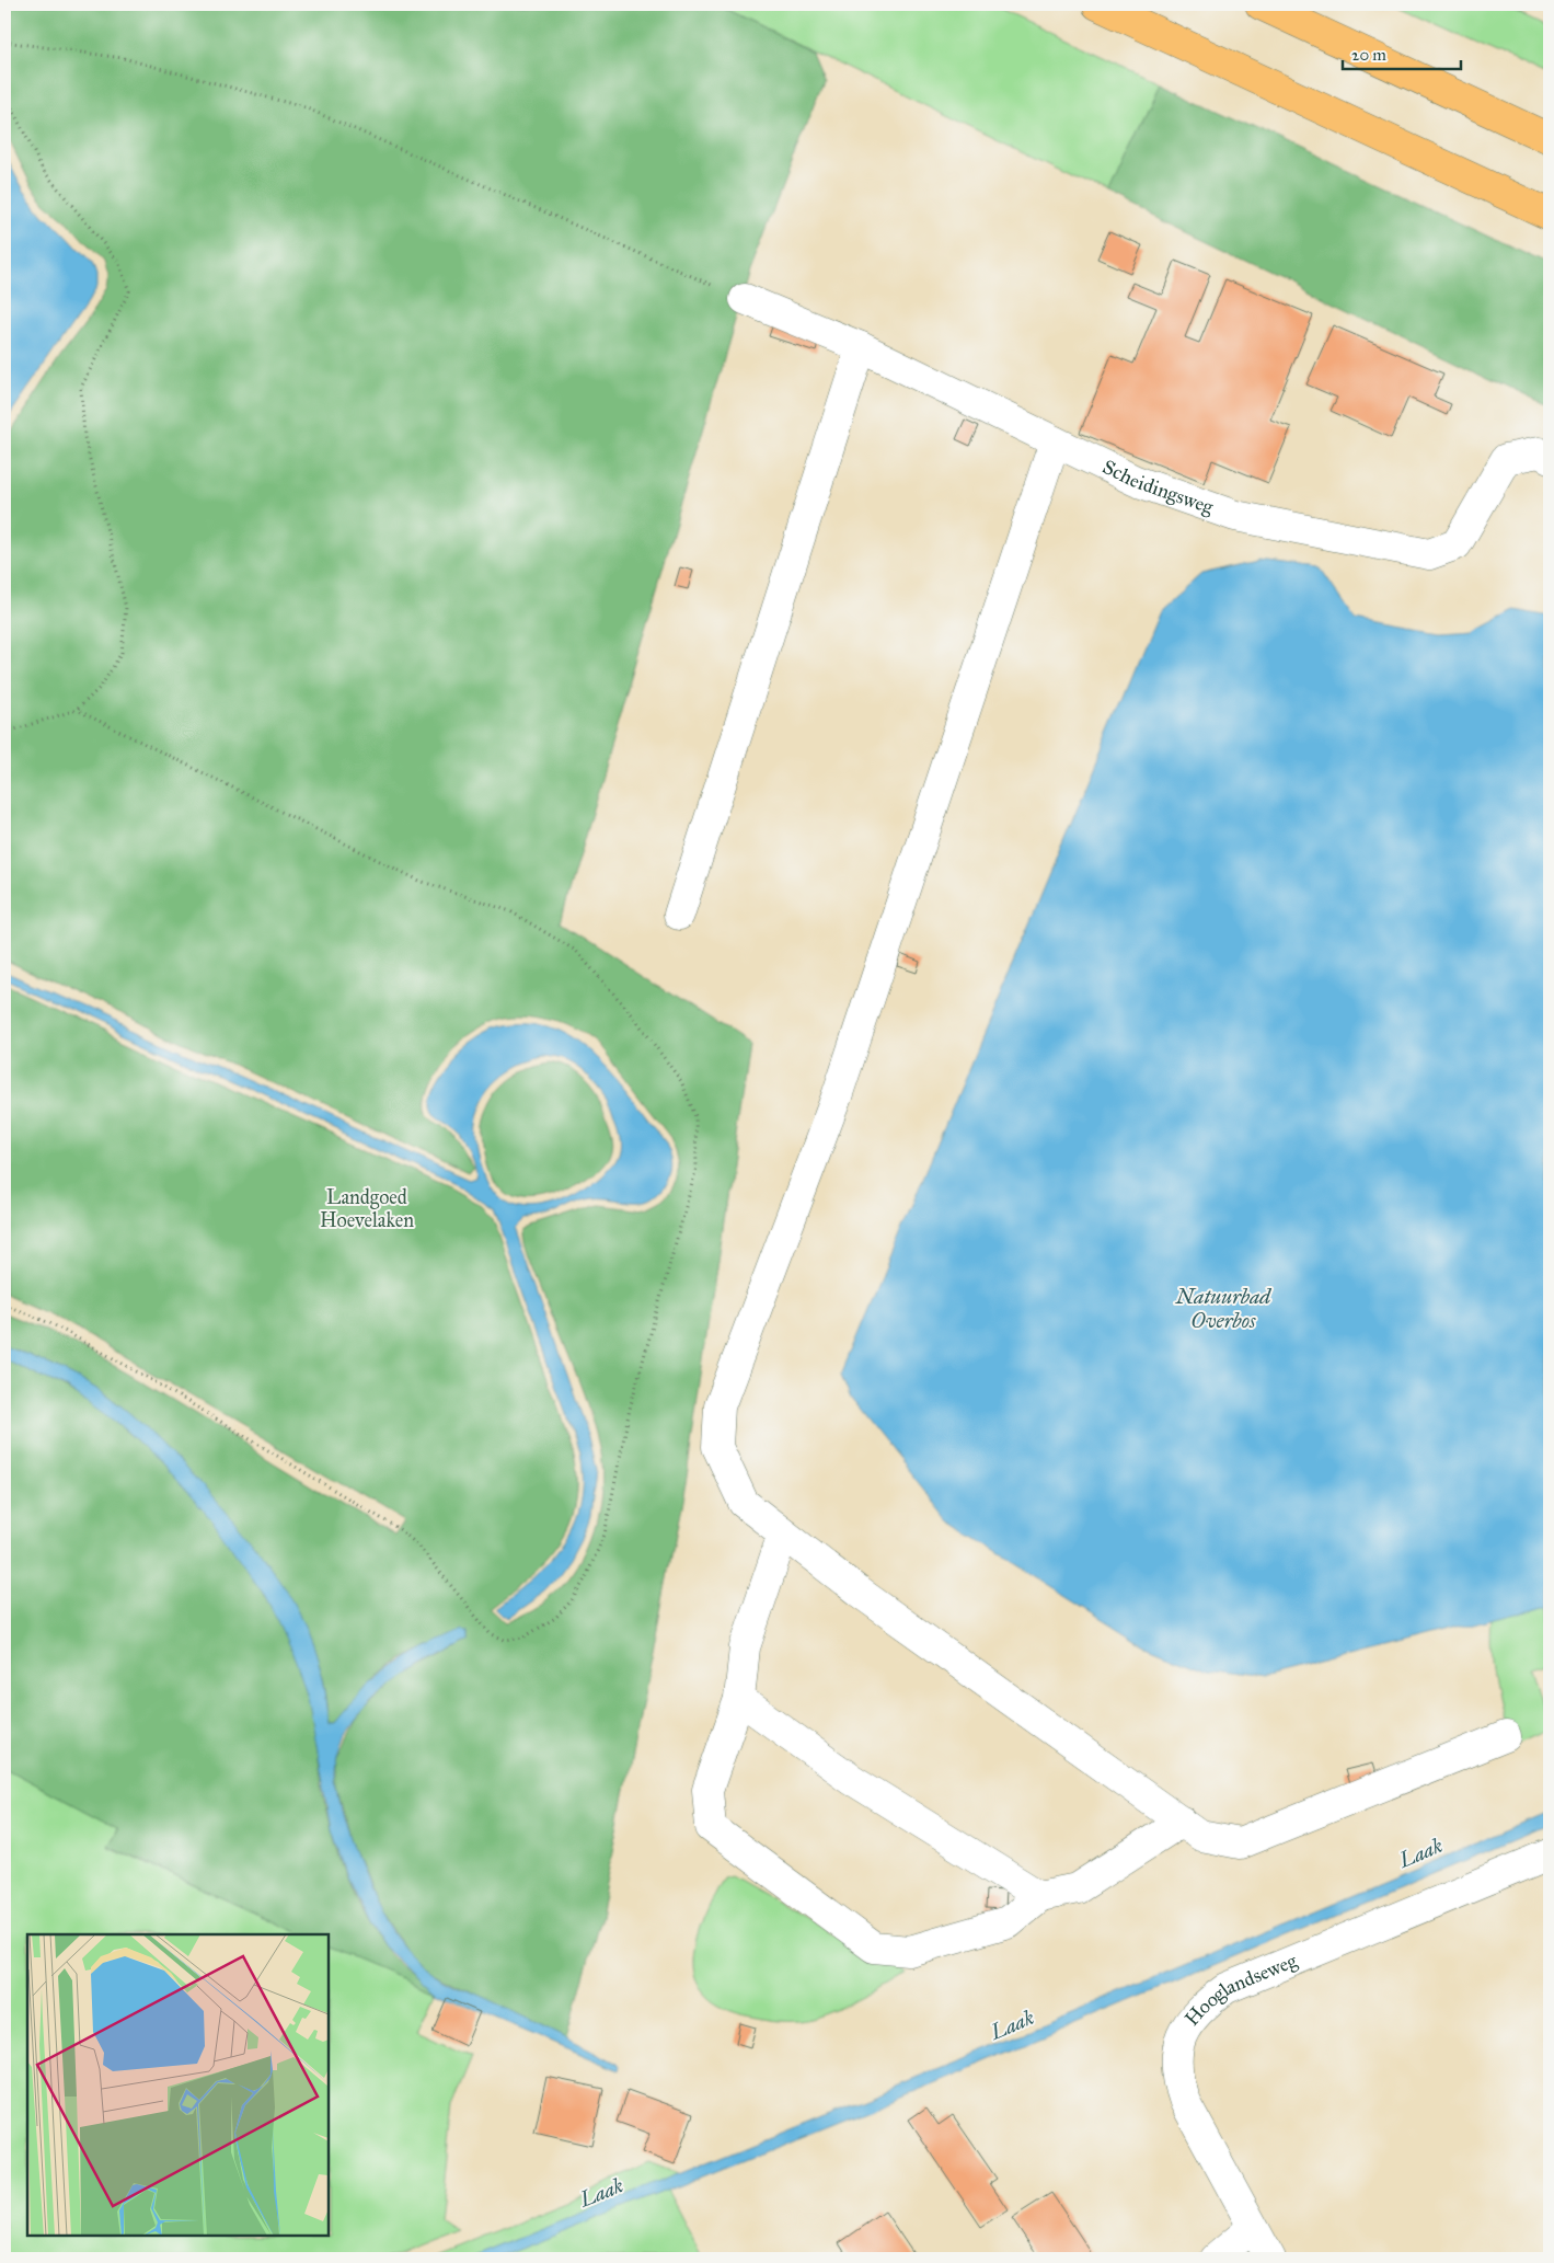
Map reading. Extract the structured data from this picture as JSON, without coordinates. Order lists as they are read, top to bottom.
{
  "streets": {
    "street": ["Scheidingsweg", "Hooglandseweg"]
  },
  "water": ["Natuurbad Overbos", "Laak"],
  "parks": ["Landgoed Hoevelaken"],
  "scale_bar": "20 m"
}
